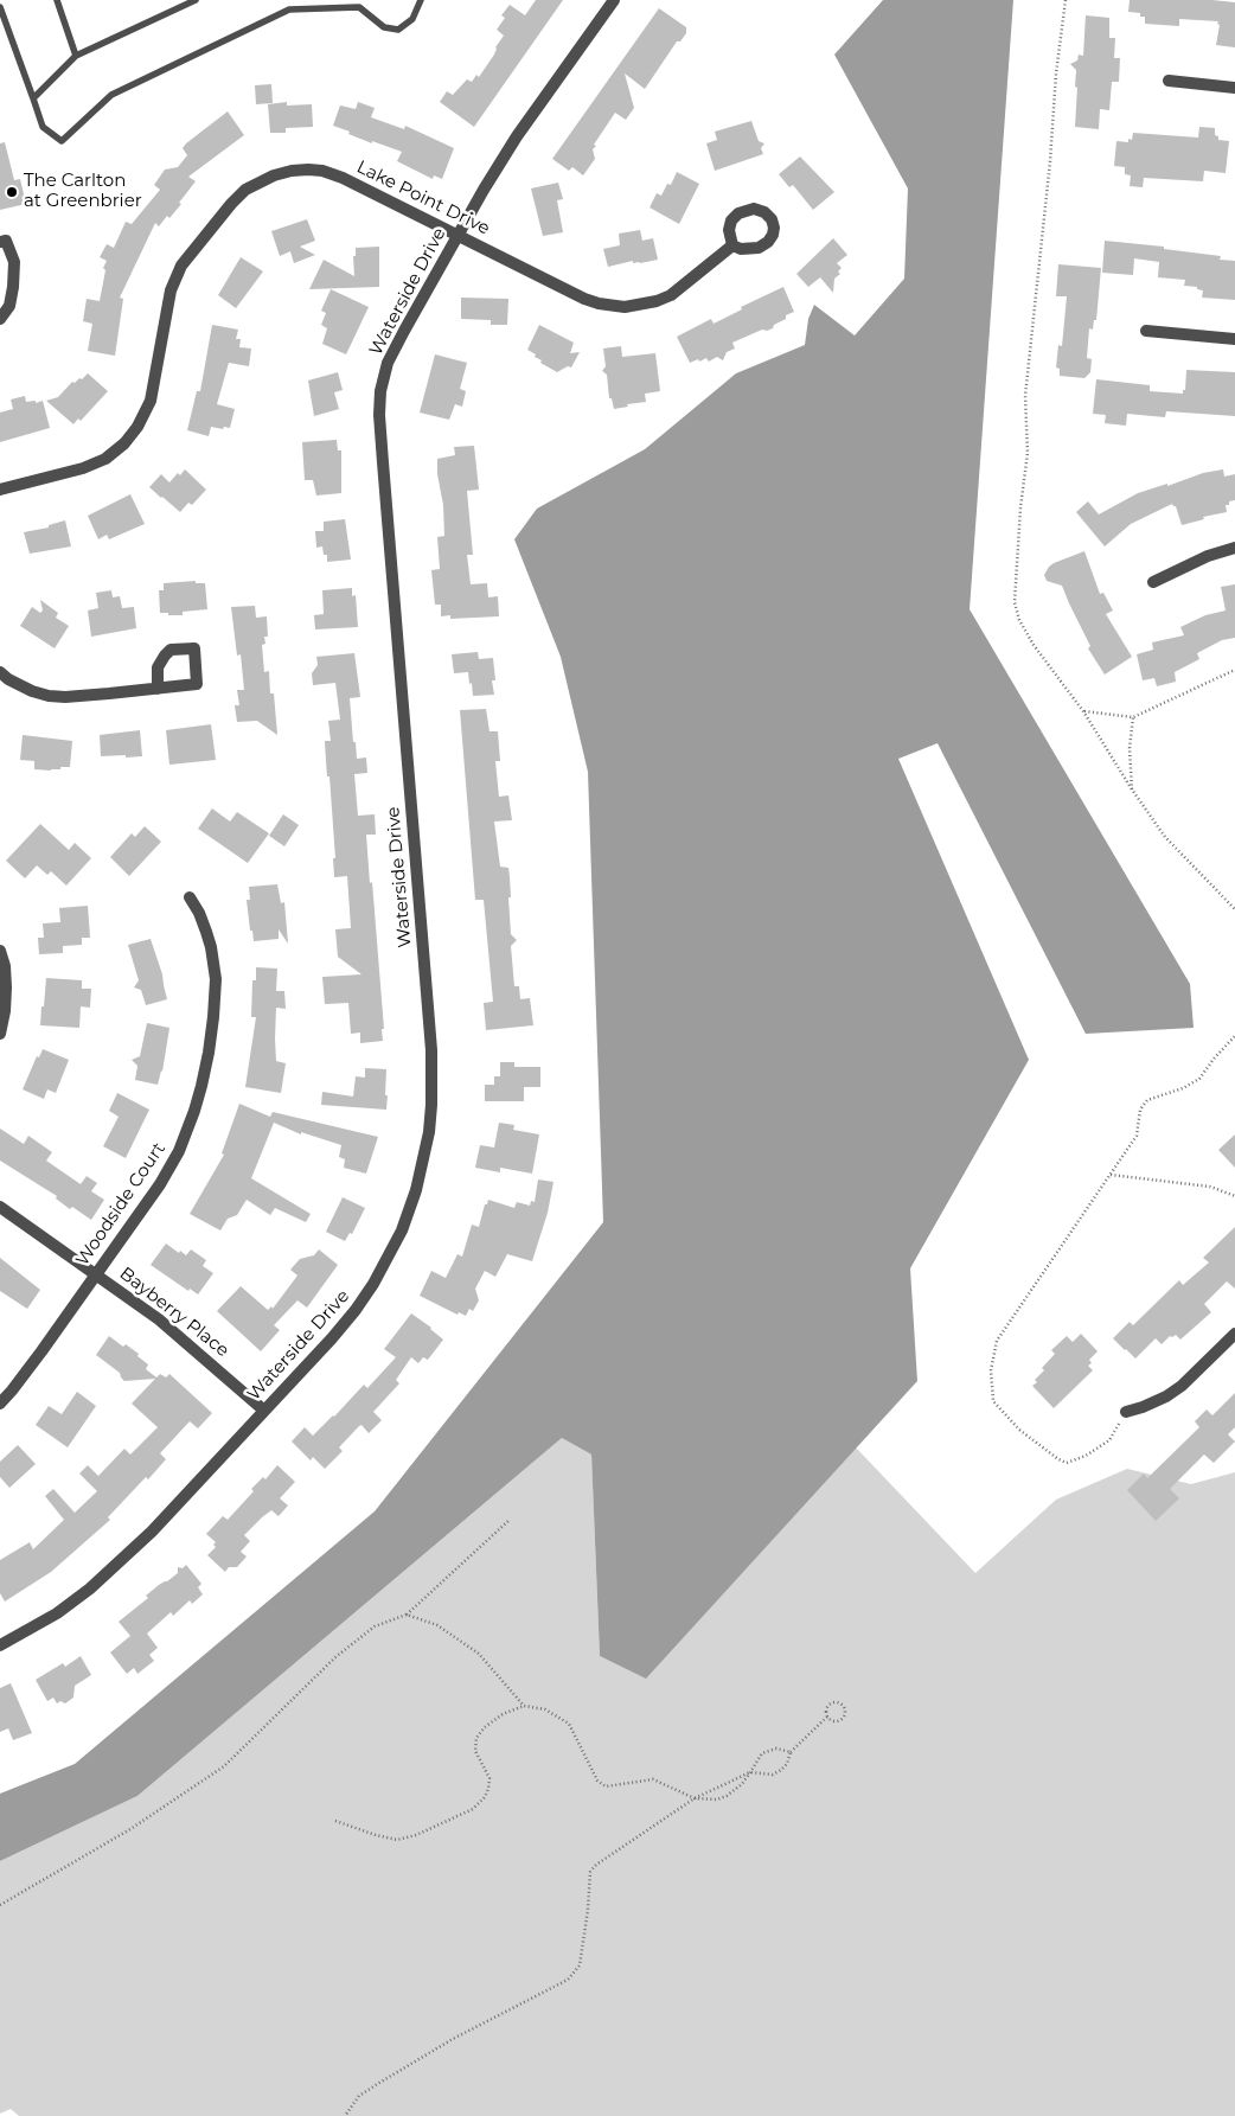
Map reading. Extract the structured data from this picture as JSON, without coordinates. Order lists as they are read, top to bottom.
{
  "streets": {
    "street": [
      "Lake Point Drive",
      "Waterside Drive",
      "Woodside Court",
      "Bayberry Place"
    ]
  },
  "crossings": [
    ["Lake Point Drive", "Waterside Drive"],
    ["Waterside Drive", "Bayberry Place"],
    ["Woodside Court", "Bayberry Place"]
  ],
  "places": ["The Carlton at Greenbrier"]
}
